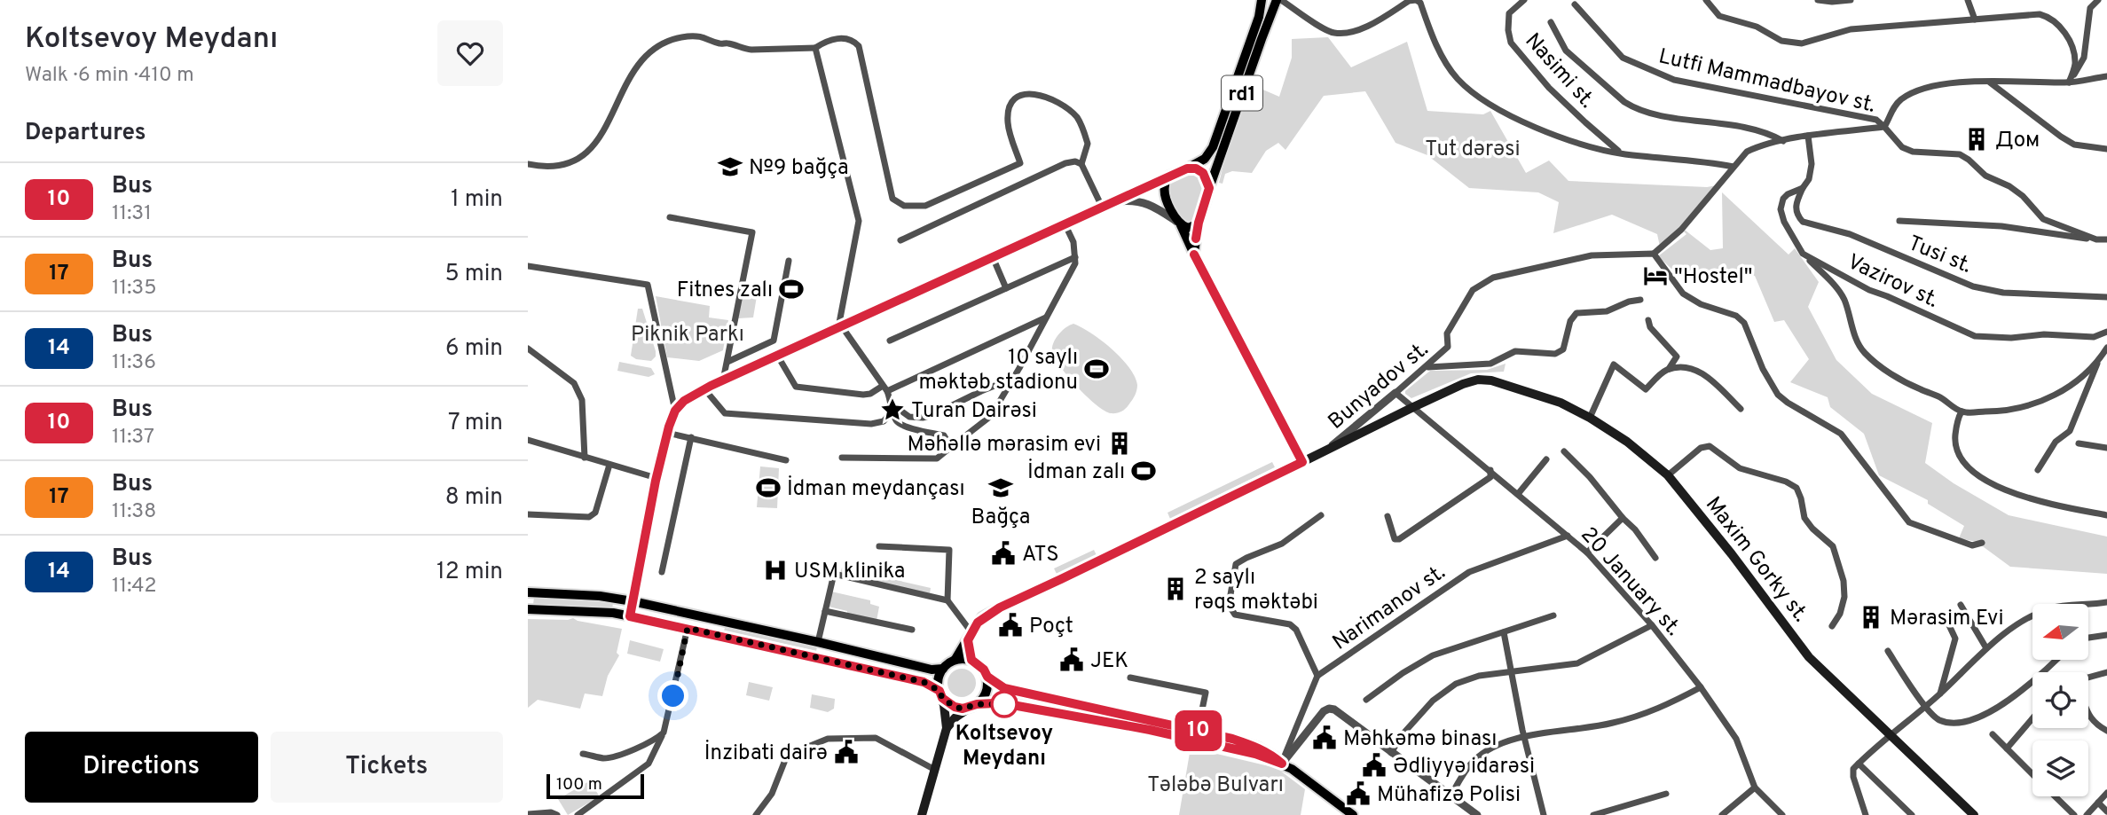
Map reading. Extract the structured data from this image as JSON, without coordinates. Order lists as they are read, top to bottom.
{
  "streets": {
    "main road": ["rd1", "Maxim Gorky st."],
    "street": [
      "Nasimi st.",
      "Lutfi Mammadbayov st.",
      "Tusi st.",
      "Vazirov st.",
      "Bunyadov st.",
      "20 January st.",
      "Narimanov st."
    ]
  },
  "crossings": [
    ["Bunyadov st.", "20 January st."],
    ["Maxim Gorky st.", "20 January st."],
    ["20 January st.", "Narimanov st."]
  ],
  "parks": ["Tut dərəsi", "Piknik Parkı", "Tələbə Bulvarı"],
  "places": {
    "building": [
      "Дом",
      "Məhəllə mərasim evi",
      "2 saylı rəqs məktəbi",
      "Mərasim Evi"
    ],
    "school or university": ["№9 bağça", "Bağça"],
    "hotel": ["\"Hostel\""],
    "sports": [
      "Fitnes zalı",
      "10 saylı məktəb stadionu",
      "İdman zalı",
      "İdman meydançası"
    ],
    "place": ["Turan Dairəsi"],
    "public building": [
      "ATS",
      "Poçt",
      "JEK",
      "Məhkəmə binası",
      "İnzibati dairə",
      "Ədliyyə idarəsi",
      "Mühafizə Polisi"
    ],
    "hospital": ["USM klinika"],
    "other": ["Koltsevoy Meydanı"]
  },
  "lines": ["bus line 10"],
  "scale_bar": "100 m",
  "north": "left",
  "page": {
    "heading": [
      ["Koltsevoy Meydanı", "Walk · 6 min · 410 m"],
      "Departures"
    ],
    "on_map": "10",
    "list": [
      {
        "mark": "10",
        "name": "Bus",
        "note": "11:31",
        "value": "1 min"
      },
      {
        "mark": "17",
        "name": "Bus",
        "note": "11:35",
        "value": "5 min"
      },
      {
        "mark": "14",
        "name": "Bus",
        "note": "11:36",
        "value": "6 min"
      },
      {
        "mark": "10",
        "name": "Bus",
        "note": "11:37",
        "value": "7 min"
      },
      {
        "mark": "17",
        "name": "Bus",
        "note": "11:38",
        "value": "8 min"
      },
      {
        "mark": "14",
        "name": "Bus",
        "note": "11:42",
        "value": "12 min"
      }
    ],
    "buttons": ["Directions", "Tickets"],
    "scale": "100 m"
  }
}
